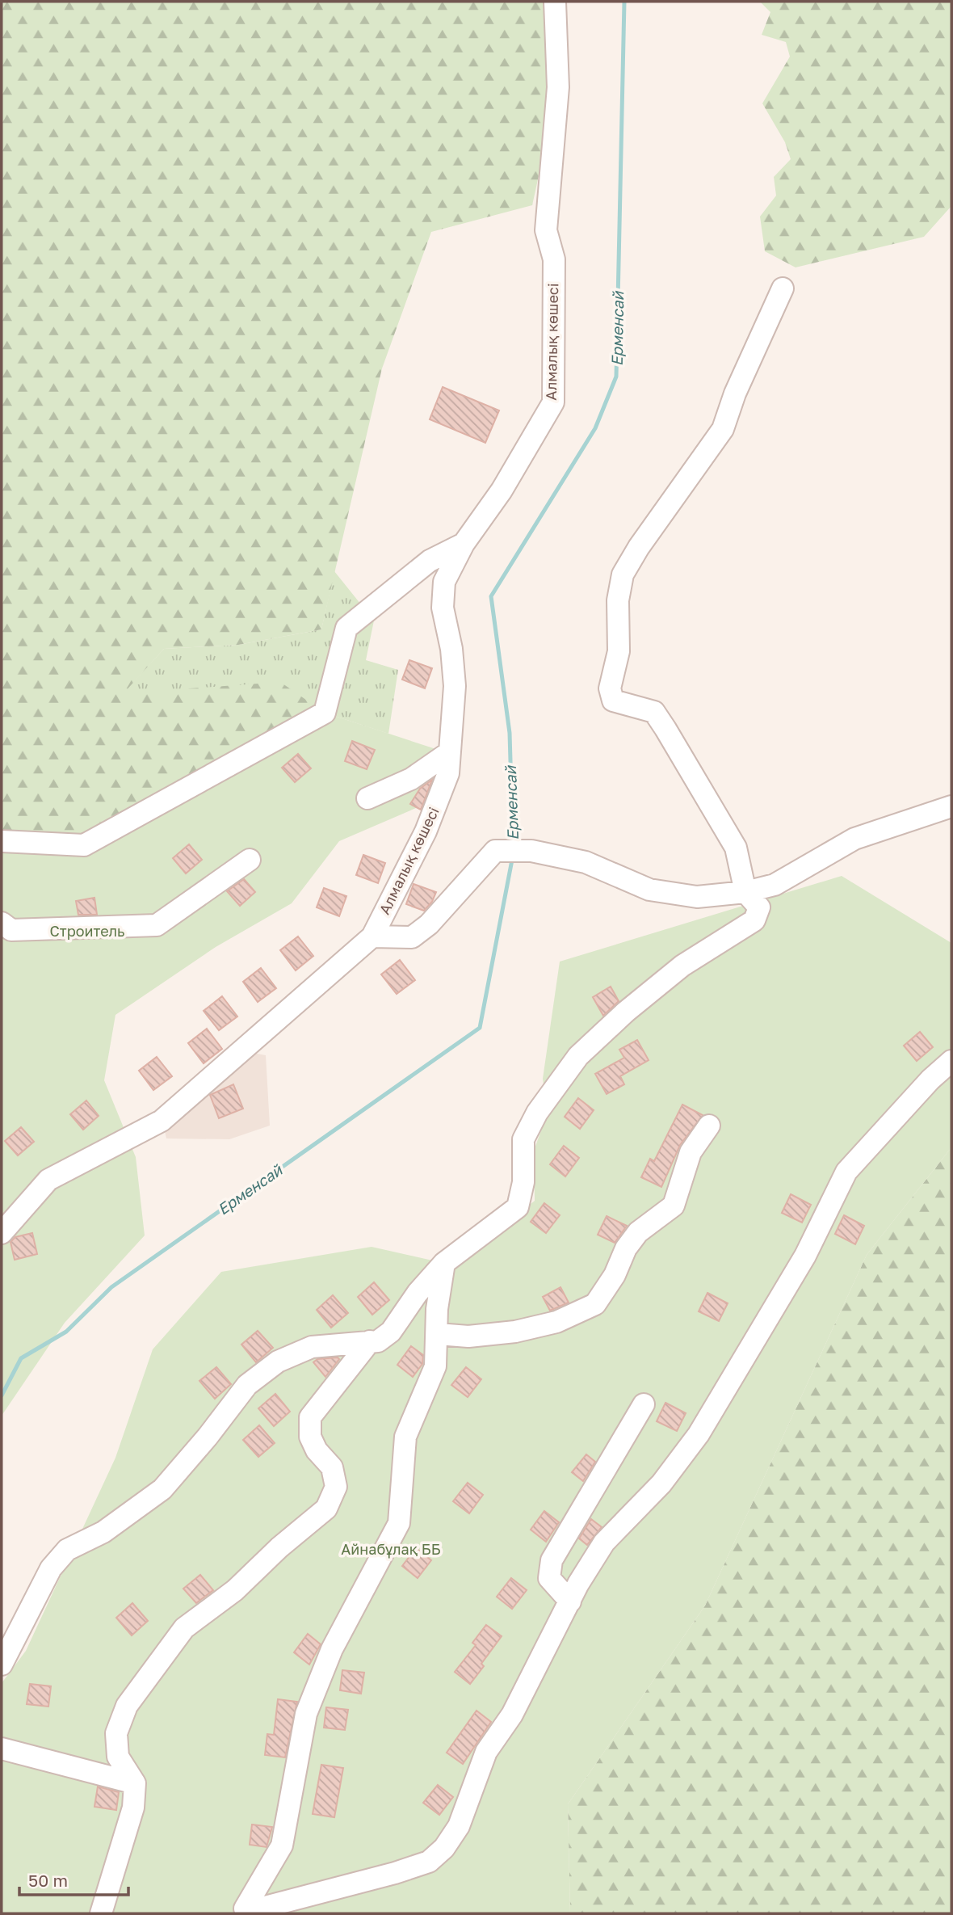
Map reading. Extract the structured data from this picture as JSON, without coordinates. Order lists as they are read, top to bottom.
{
  "streets": {
    "street": ["Алмалық көшесі"]
  },
  "water": ["Ерменсай"],
  "parks": ["Строитель", "Айнабұлақ ББ"],
  "scale_bar": "50 m"
}
